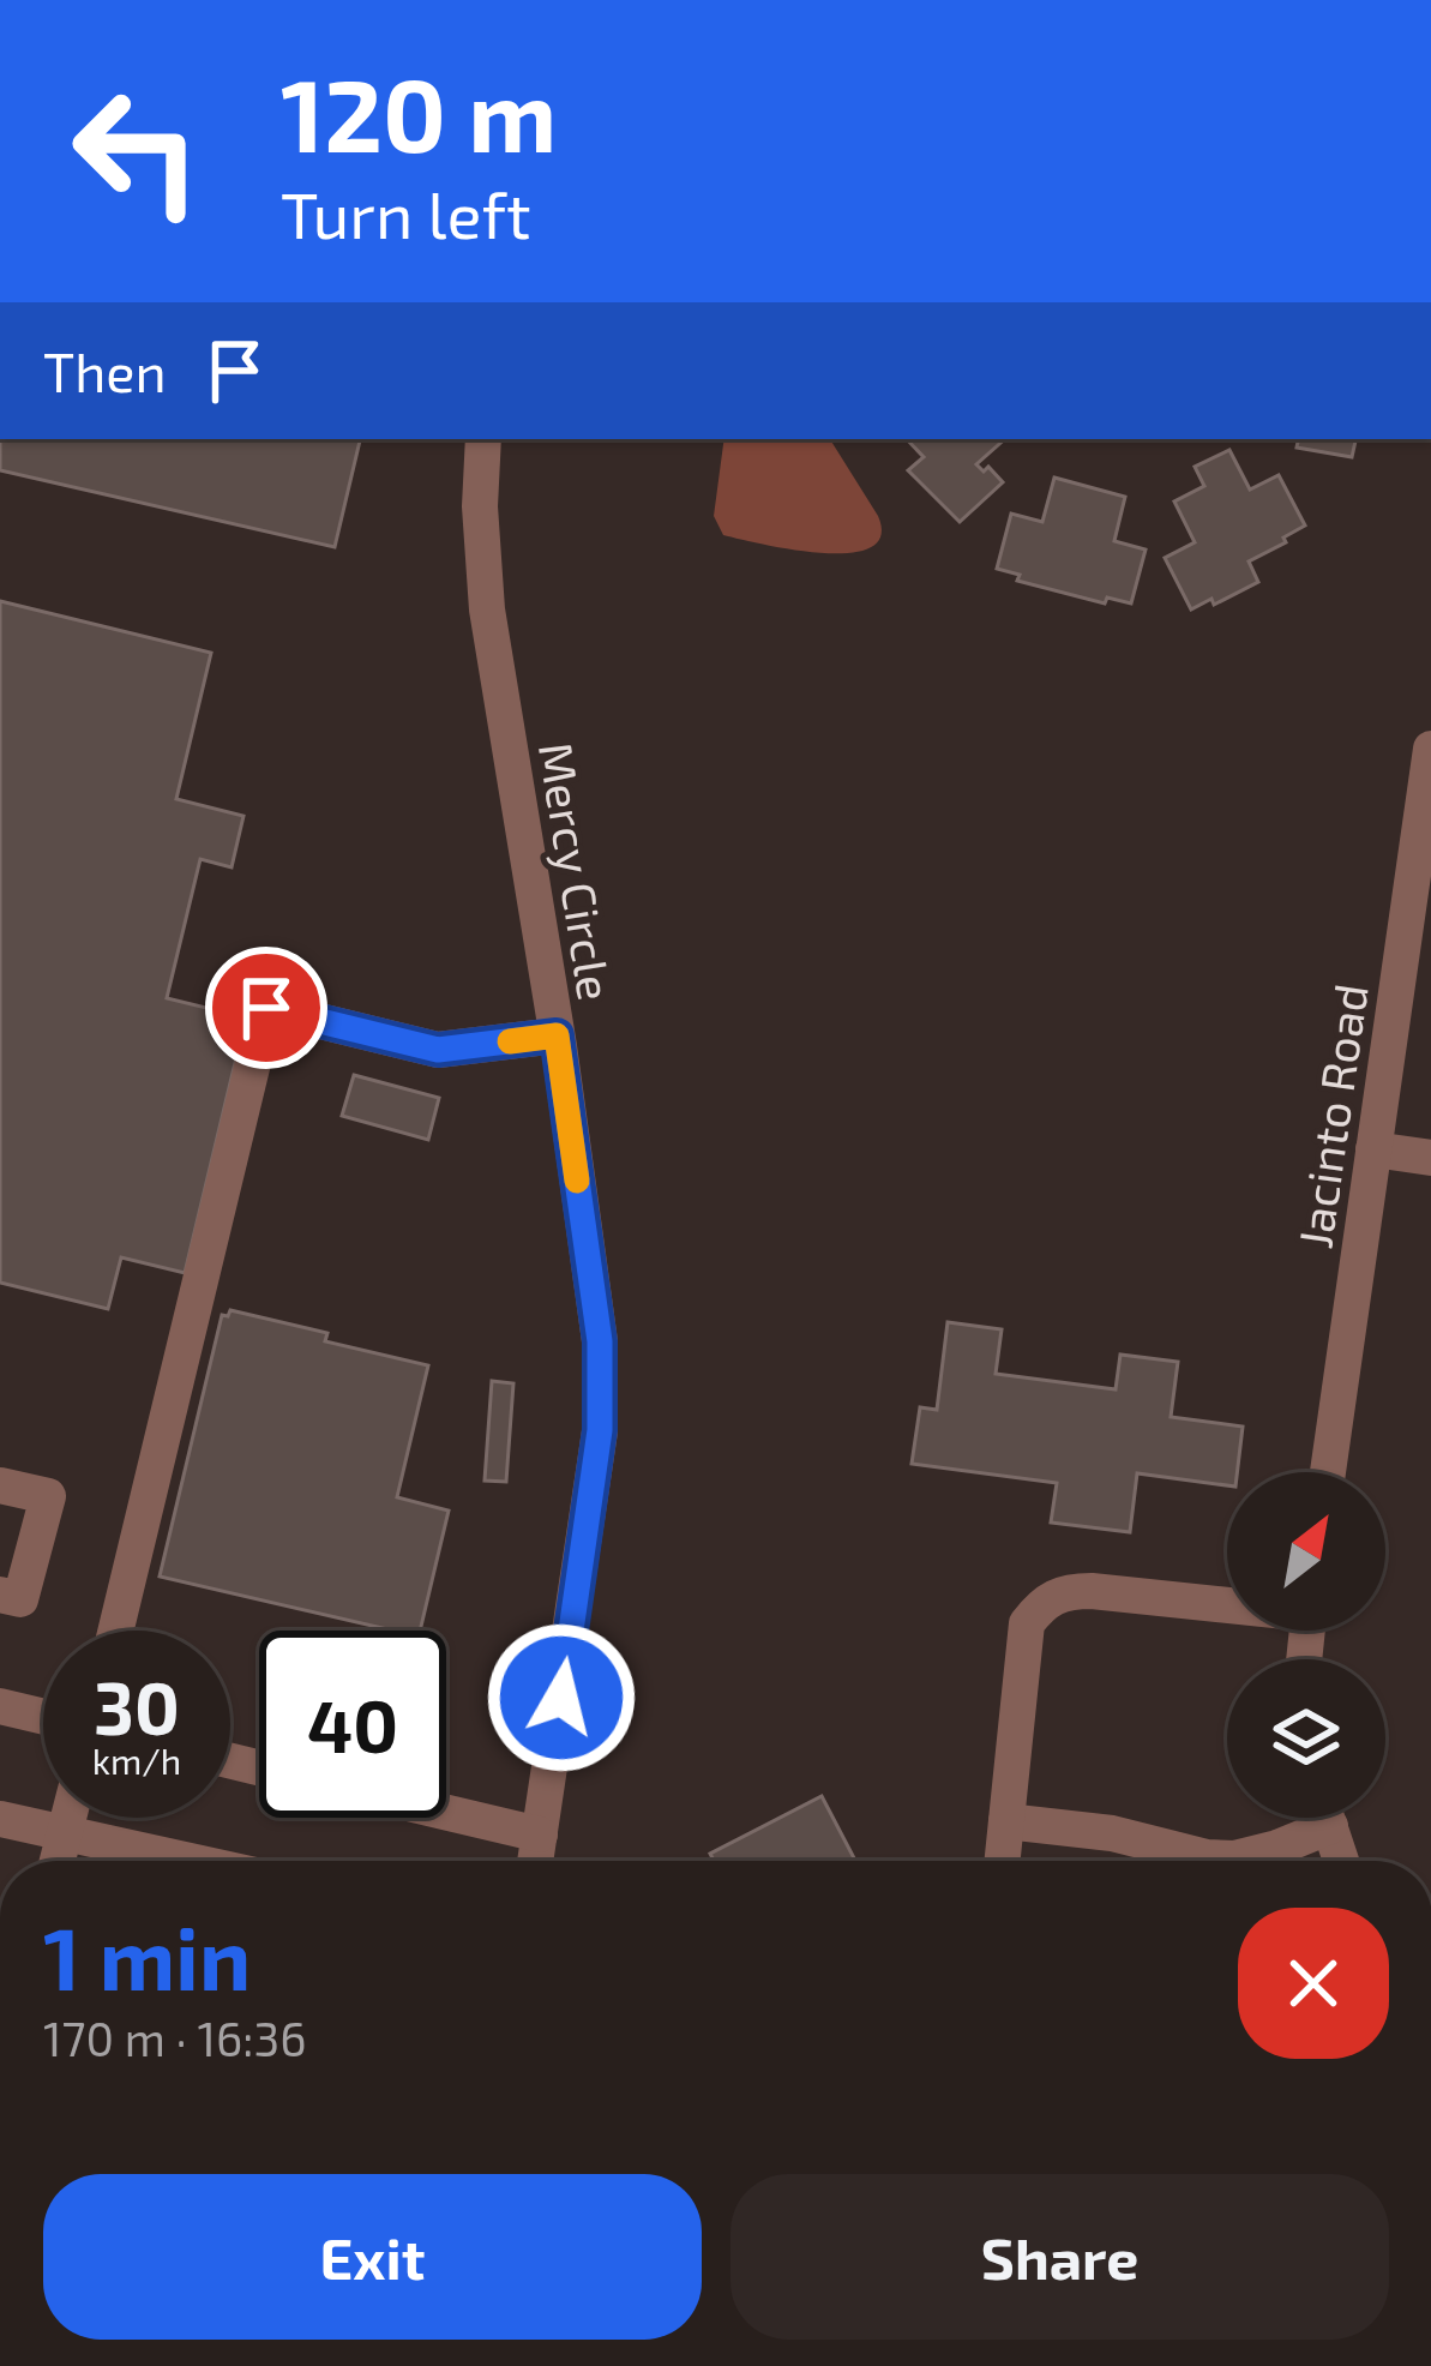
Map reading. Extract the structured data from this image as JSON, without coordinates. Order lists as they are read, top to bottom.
{
  "streets": {
    "street": ["Mercy Circle", "Jacinto Road"]
  },
  "north": "top right",
  "page": {
    "turn": ["120 m", "Turn left"],
    "then": "Then",
    "speed": "30 km/h",
    "limit": "40",
    "heading": ["1 min", "170 m · 16:36"],
    "buttons": ["Exit", "Share"]
  }
}
